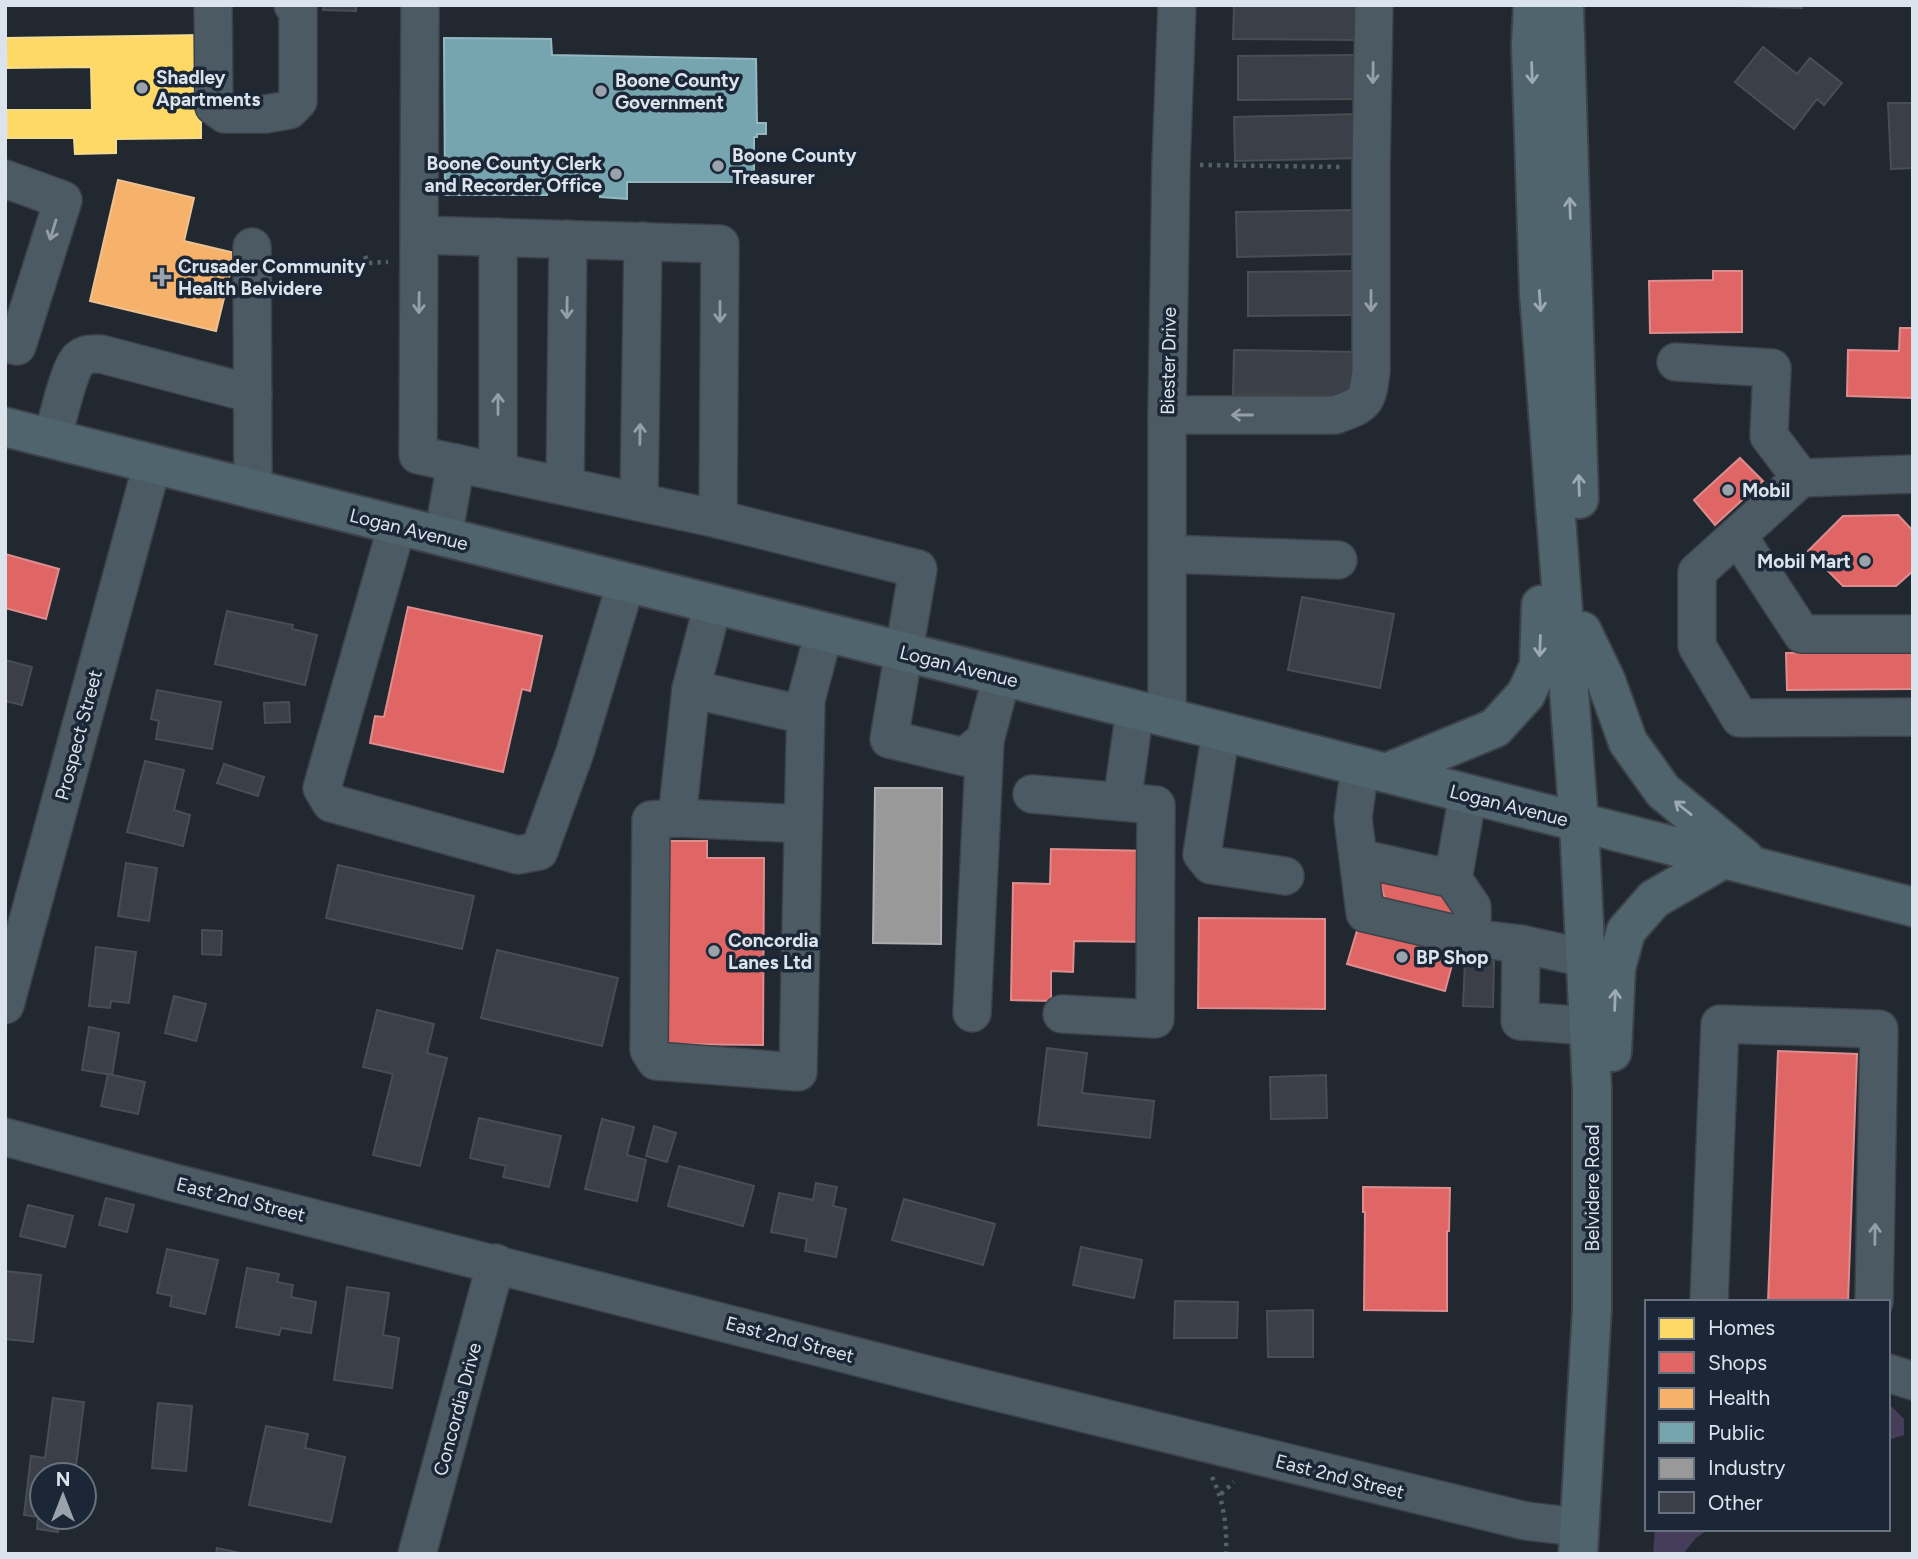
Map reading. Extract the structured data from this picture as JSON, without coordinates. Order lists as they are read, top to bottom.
{
  "streets": {
    "main road": ["Logan Avenue", "Belvidere Road"],
    "street": [
      "Biester Drive",
      "Prospect Street",
      "East 2nd Street",
      "Concordia Drive"
    ]
  },
  "crossings": [
    ["Biester Drive", "Logan Avenue"],
    ["Logan Avenue", "Prospect Street"],
    ["Logan Avenue", "Belvidere Road"],
    ["Belvidere Road", "East 2nd Street"],
    ["East 2nd Street", "Concordia Drive"]
  ],
  "places": {
    "other": [
      "Shadley Apartments",
      "Boone County Government",
      "Boone County Treasurer",
      "Boone County Clerk and Recorder Office",
      "Mobil",
      "Mobil Mart",
      "Concordia Lanes Ltd",
      "BP Shop"
    ],
    "health": ["Crusader Community Health Belvidere"]
  },
  "legend": [
    "Homes",
    "Shops",
    "Health",
    "Public",
    "Industry",
    "Other"
  ],
  "north": "top"
}
